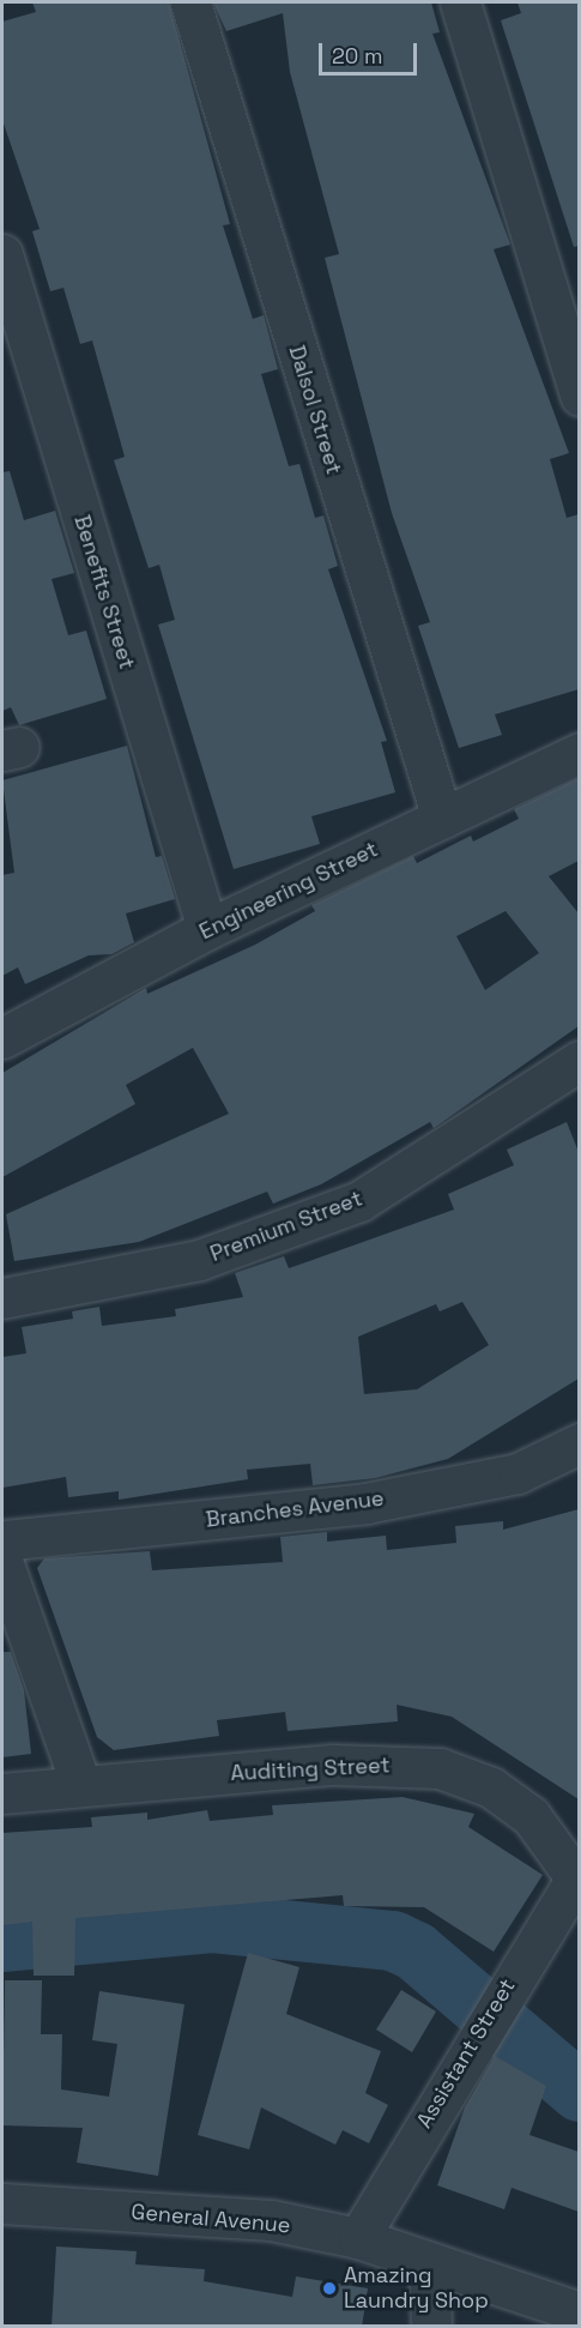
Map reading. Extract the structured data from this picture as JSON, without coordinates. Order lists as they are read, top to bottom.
{
  "streets": {
    "street": [
      "Dalsol Street",
      "Benefits Street",
      "Engineering Street",
      "Premium Street",
      "Branches Avenue",
      "Auditing Street",
      "Assistant Street",
      "General Avenue"
    ]
  },
  "crossings": [
    ["Dalsol Street", "Engineering Street"],
    ["Benefits Street", "Engineering Street"],
    ["Auditing Street", "Assistant Street"],
    ["Assistant Street", "General Avenue"]
  ],
  "places": ["Amazing Laundry Shop"],
  "scale_bar": "20 m"
}
